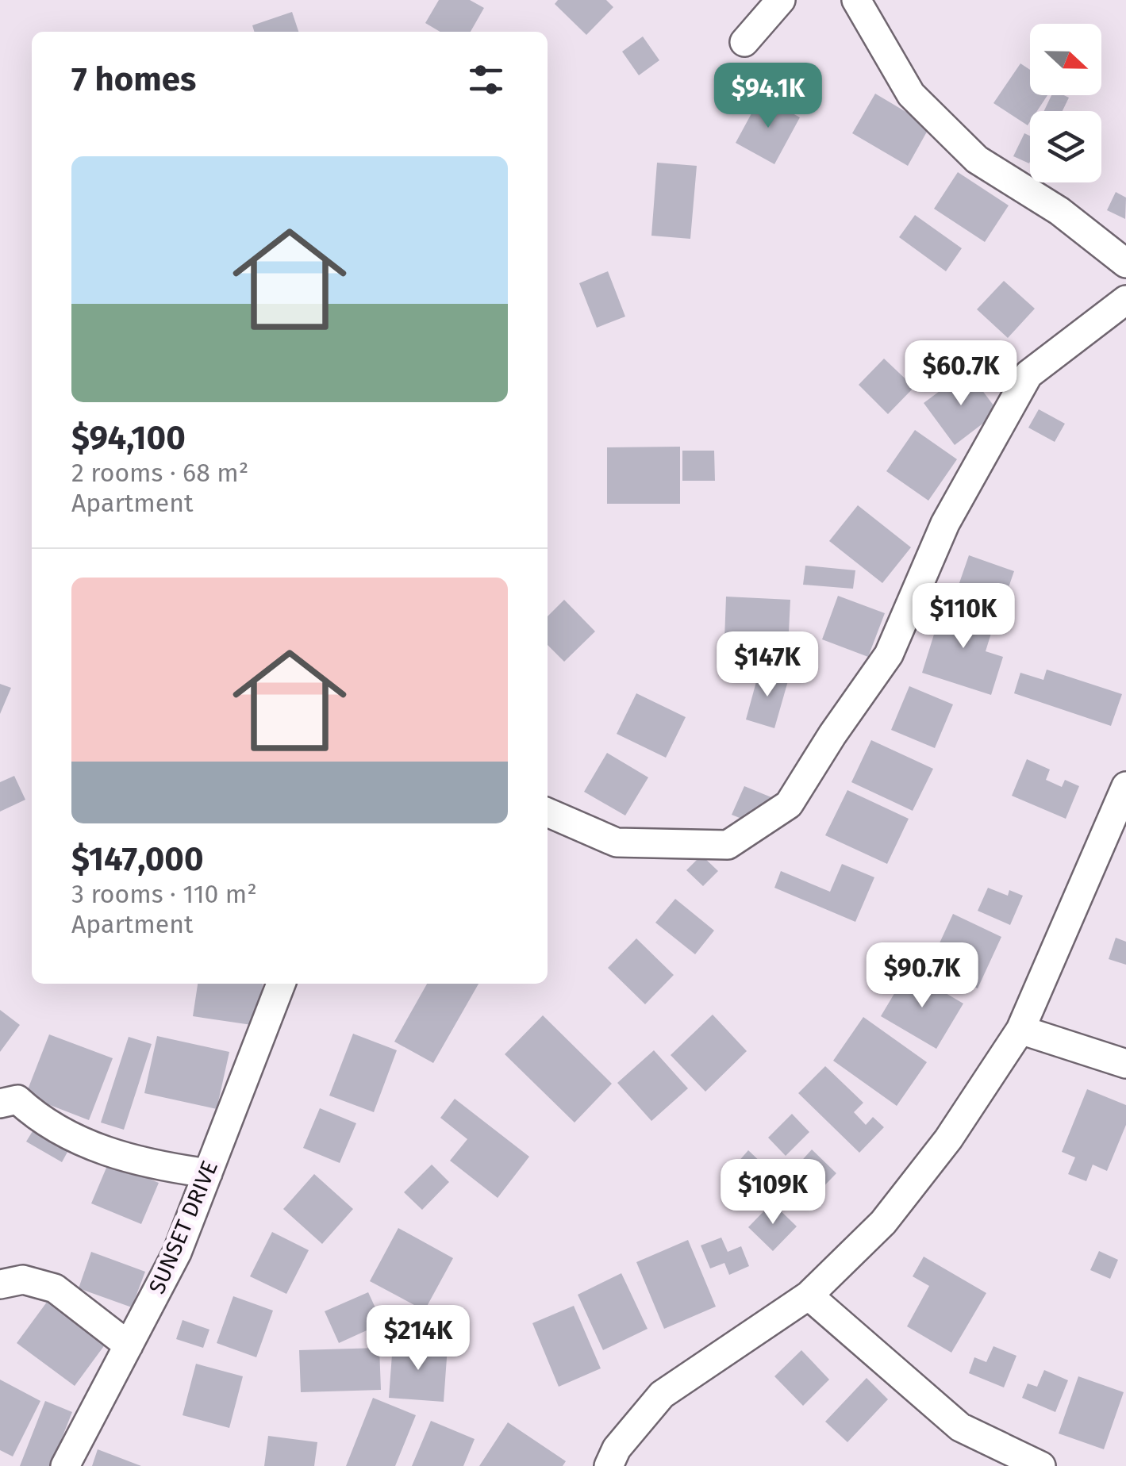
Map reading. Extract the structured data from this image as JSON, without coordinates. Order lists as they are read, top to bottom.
{
  "streets": {
    "street": ["SUNSET DRIVE"]
  },
  "north": "right",
  "page": {
    "heading": "7 homes",
    "price": [
      "$94.1K",
      "$60.7K",
      "$110K",
      "$147K",
      "$90.7K",
      "$109K",
      "$214K"
    ],
    "list": [
      {
        "name": "$94,100",
        "note": "2 rooms · 68 m² · Apartment"
      },
      {
        "name": "$147,000",
        "note": "3 rooms · 110 m² · Apartment"
      }
    ]
  }
}
